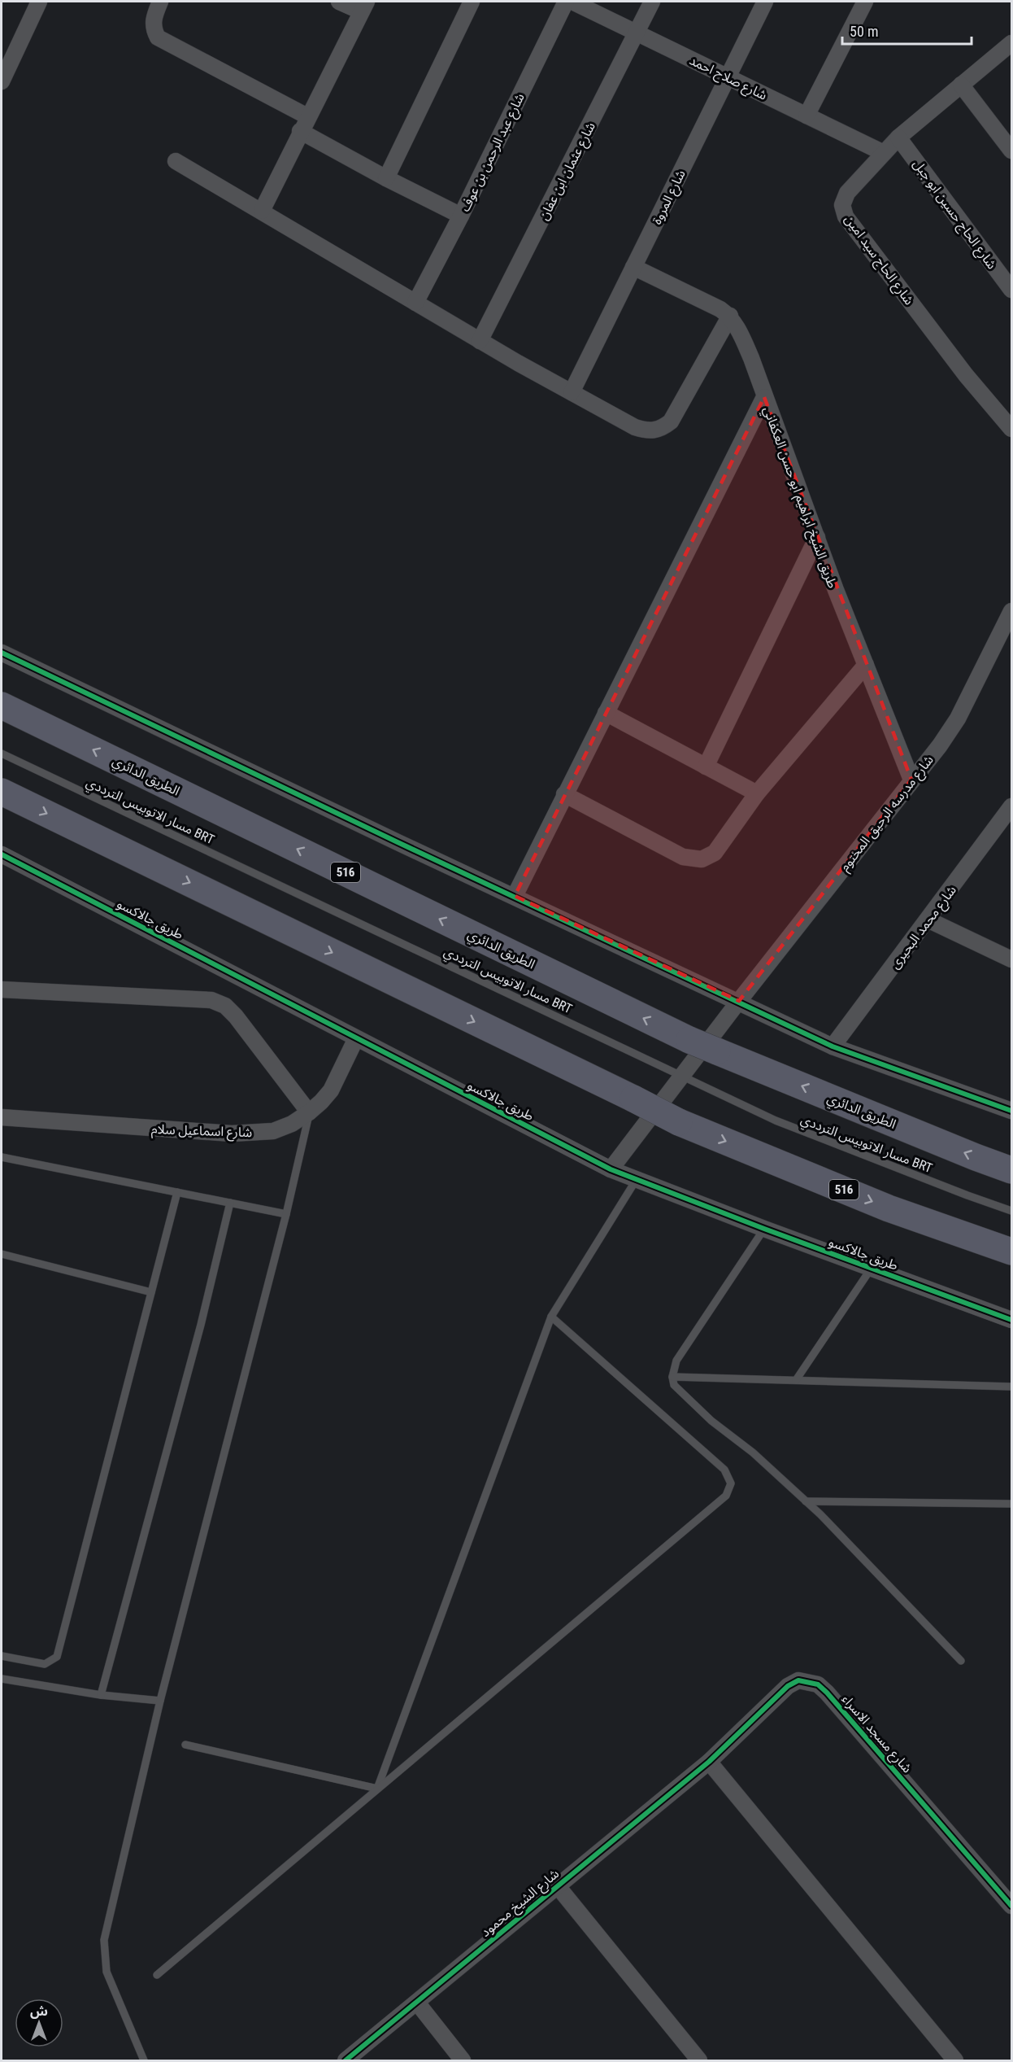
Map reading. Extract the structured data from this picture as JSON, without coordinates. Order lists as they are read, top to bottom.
{
  "streets": {
    "highway": ["الطريق الدائري", "516"],
    "street": [
      "شارع صلاح احمد",
      "شارع عبد الرحمن بن عوف",
      "شارع عثمان ابن عفان",
      "شارع المروة",
      "شارع الحاج حسين ابو جبل",
      "شارع الحاج سيد امين",
      "طريق الشيخ ابراهيم ابو حسن العكفاني",
      "شارع مدرسه الرحيق المختوم",
      "طريق جالاكسو",
      "شارع محمد البحيرى",
      "شارع اسماعيل سلام",
      "شارع مسجد الاسراء",
      "شارع الشيخ محمود"
    ],
    "lane": ["مسار الاتوبيس الترددي BRT"]
  },
  "crossings": [
    ["شارع صلاح احمد", "شارع عثمان ابن عفان"],
    ["شارع صلاح احمد", "شارع المروة"],
    ["شارع صلاح احمد", "شارع الحاج سيد امين"],
    ["شارع الحاج حسين ابو جبل", "شارع الحاج سيد امين"],
    ["طريق الشيخ ابراهيم ابو حسن العكفاني", "شارع مدرسه الرحيق المختوم"],
    ["شارع مدرسه الرحيق المختوم", "طريق جالاكسو"],
    ["طريق جالاكسو", "شارع اسماعيل سلام"],
    ["شارع مسجد الاسراء", "شارع الشيخ محمود"]
  ],
  "scale_bar": "50 m",
  "north": "top"
}
